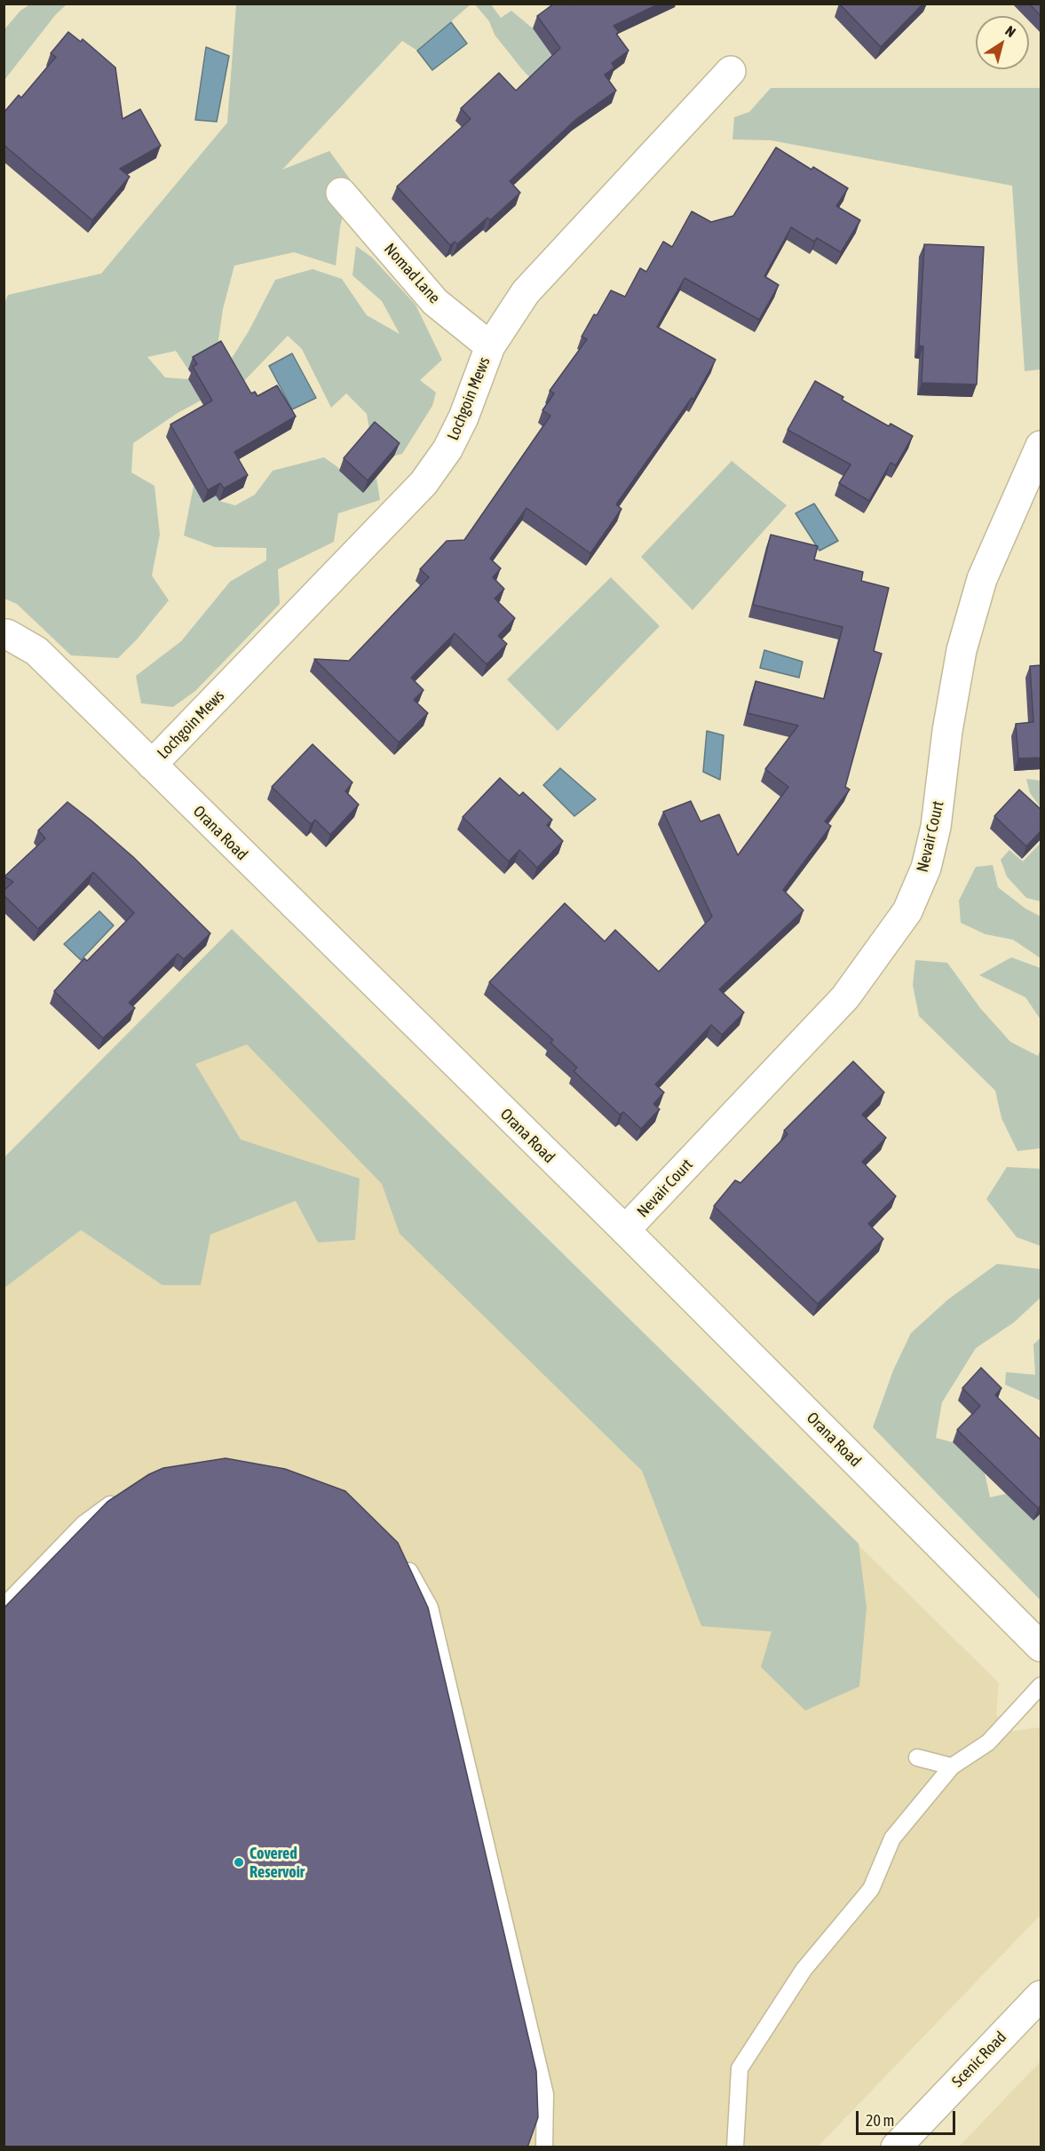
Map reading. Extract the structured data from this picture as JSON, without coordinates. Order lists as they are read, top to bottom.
{
  "streets": {
    "street": [
      "Nomad Lane",
      "Lochgoin Mews",
      "Orana Road",
      "Nevair Court",
      "Scenic Road"
    ]
  },
  "crossings": [
    ["Nomad Lane", "Lochgoin Mews"],
    ["Lochgoin Mews", "Orana Road"],
    ["Orana Road", "Nevair Court"]
  ],
  "places": ["Covered Reservoir"],
  "scale_bar": "20 m",
  "north": "top right"
}
